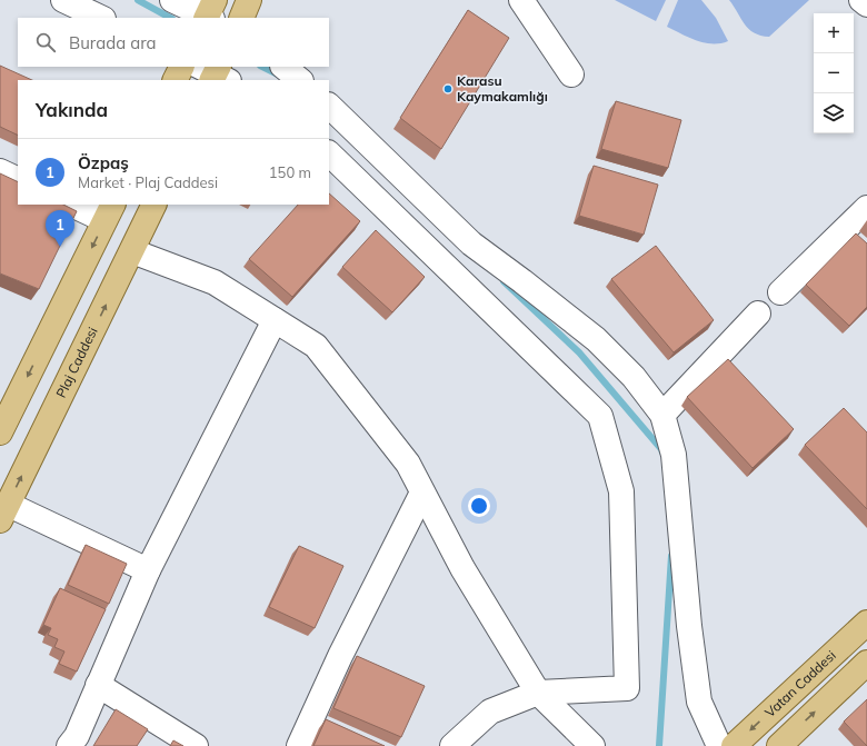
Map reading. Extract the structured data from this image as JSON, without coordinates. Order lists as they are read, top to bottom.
{
  "streets": {
    "main road": ["Plaj Caddesi", "Vatan Caddesi"]
  },
  "places": ["Karasu Kaymakamlığı"],
  "page": {
    "map_buttons": ["+", "−"],
    "search": "Burada ara",
    "heading": "Yakında",
    "list": [
      {
        "mark": "1",
        "name": "Özpaş",
        "note": "Market · Plaj Caddesi",
        "value": "150 m"
      }
    ],
    "pins": "1"
  }
}
